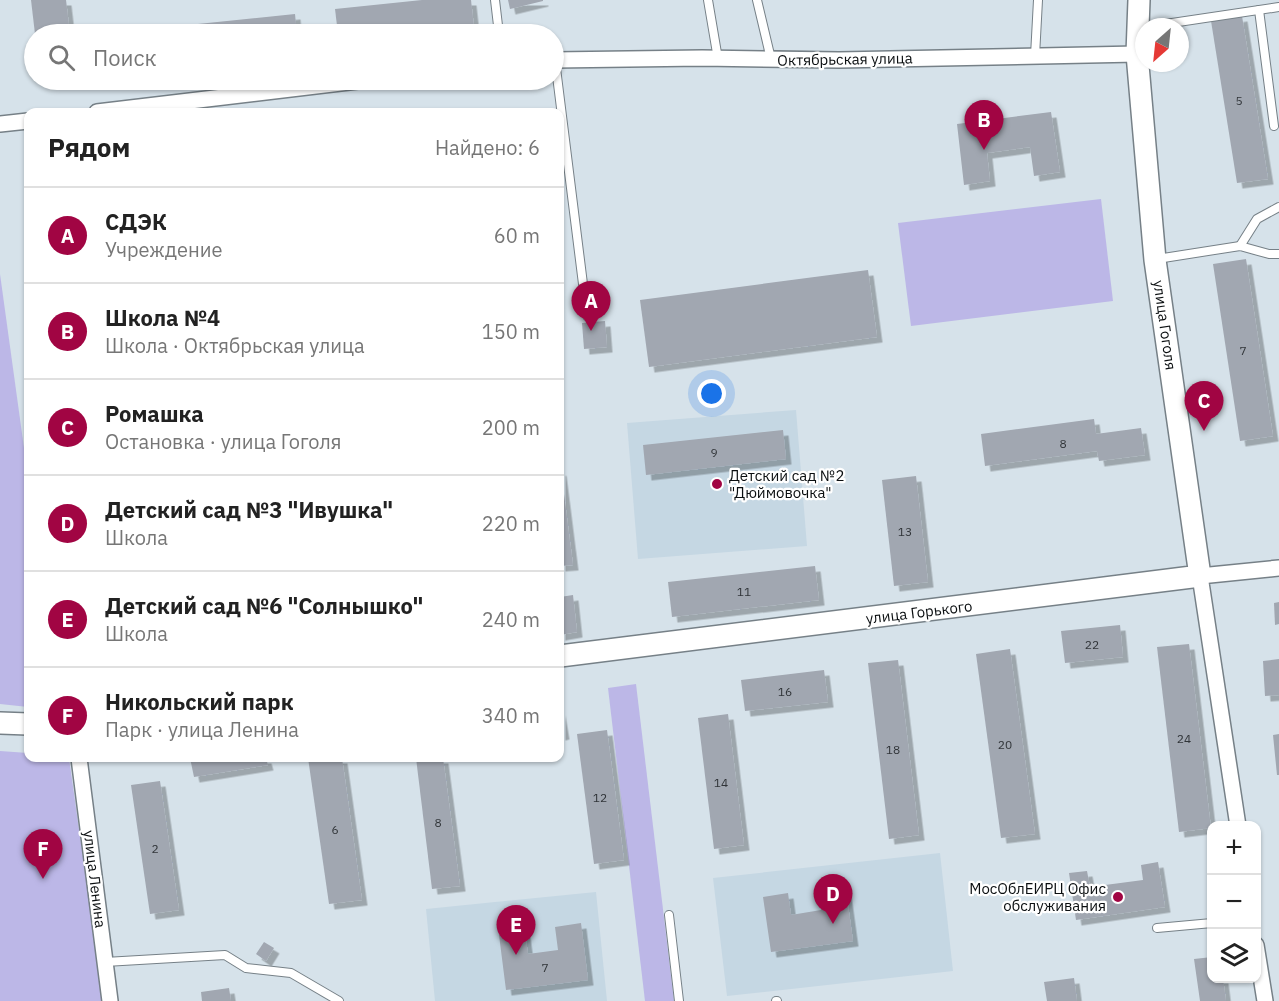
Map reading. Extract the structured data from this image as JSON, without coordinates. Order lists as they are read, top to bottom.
{
  "streets": {
    "street": [
      "Октябрьская улица",
      "улица Гоголя",
      "улица Горького",
      "улица Ленина"
    ]
  },
  "crossings": [
    ["улица Гоголя", "улица Горького"]
  ],
  "places": ["Детский сад №2 \"Дюймовочка\"", "МосОблЕИРЦ Офис обслуживания"],
  "house_numbers": [
    "5",
    "7",
    "8",
    "9",
    "13",
    "11",
    "22",
    "16",
    "24",
    "20",
    "18",
    "14",
    "12",
    "8",
    "6",
    "2",
    "7"
  ],
  "north": "bottom left",
  "page": {
    "search": "Поиск",
    "pins": [
      "B",
      "A",
      "C",
      "F",
      "D",
      "E"
    ],
    "heading": ["Рядом", "Найдено: 6"],
    "list": [
      {
        "mark": "A",
        "name": "СДЭК",
        "note": "Учреждение",
        "value": "60 m"
      },
      {
        "mark": "B",
        "name": "Школа №4",
        "note": "Школа · Октябрьская улица",
        "value": "150 m"
      },
      {
        "mark": "C",
        "name": "Ромашка",
        "note": "Остановка · улица Гоголя",
        "value": "200 m"
      },
      {
        "mark": "D",
        "name": "Детский сад №3 \"Ивушка\"",
        "note": "Школа",
        "value": "220 m"
      },
      {
        "mark": "E",
        "name": "Детский сад №6 \"Солнышко\"",
        "note": "Школа",
        "value": "240 m"
      },
      {
        "mark": "F",
        "name": "Никольский парк",
        "note": "Парк · улица Ленина",
        "value": "340 m"
      }
    ],
    "map_buttons": ["+", "−"]
  }
}
